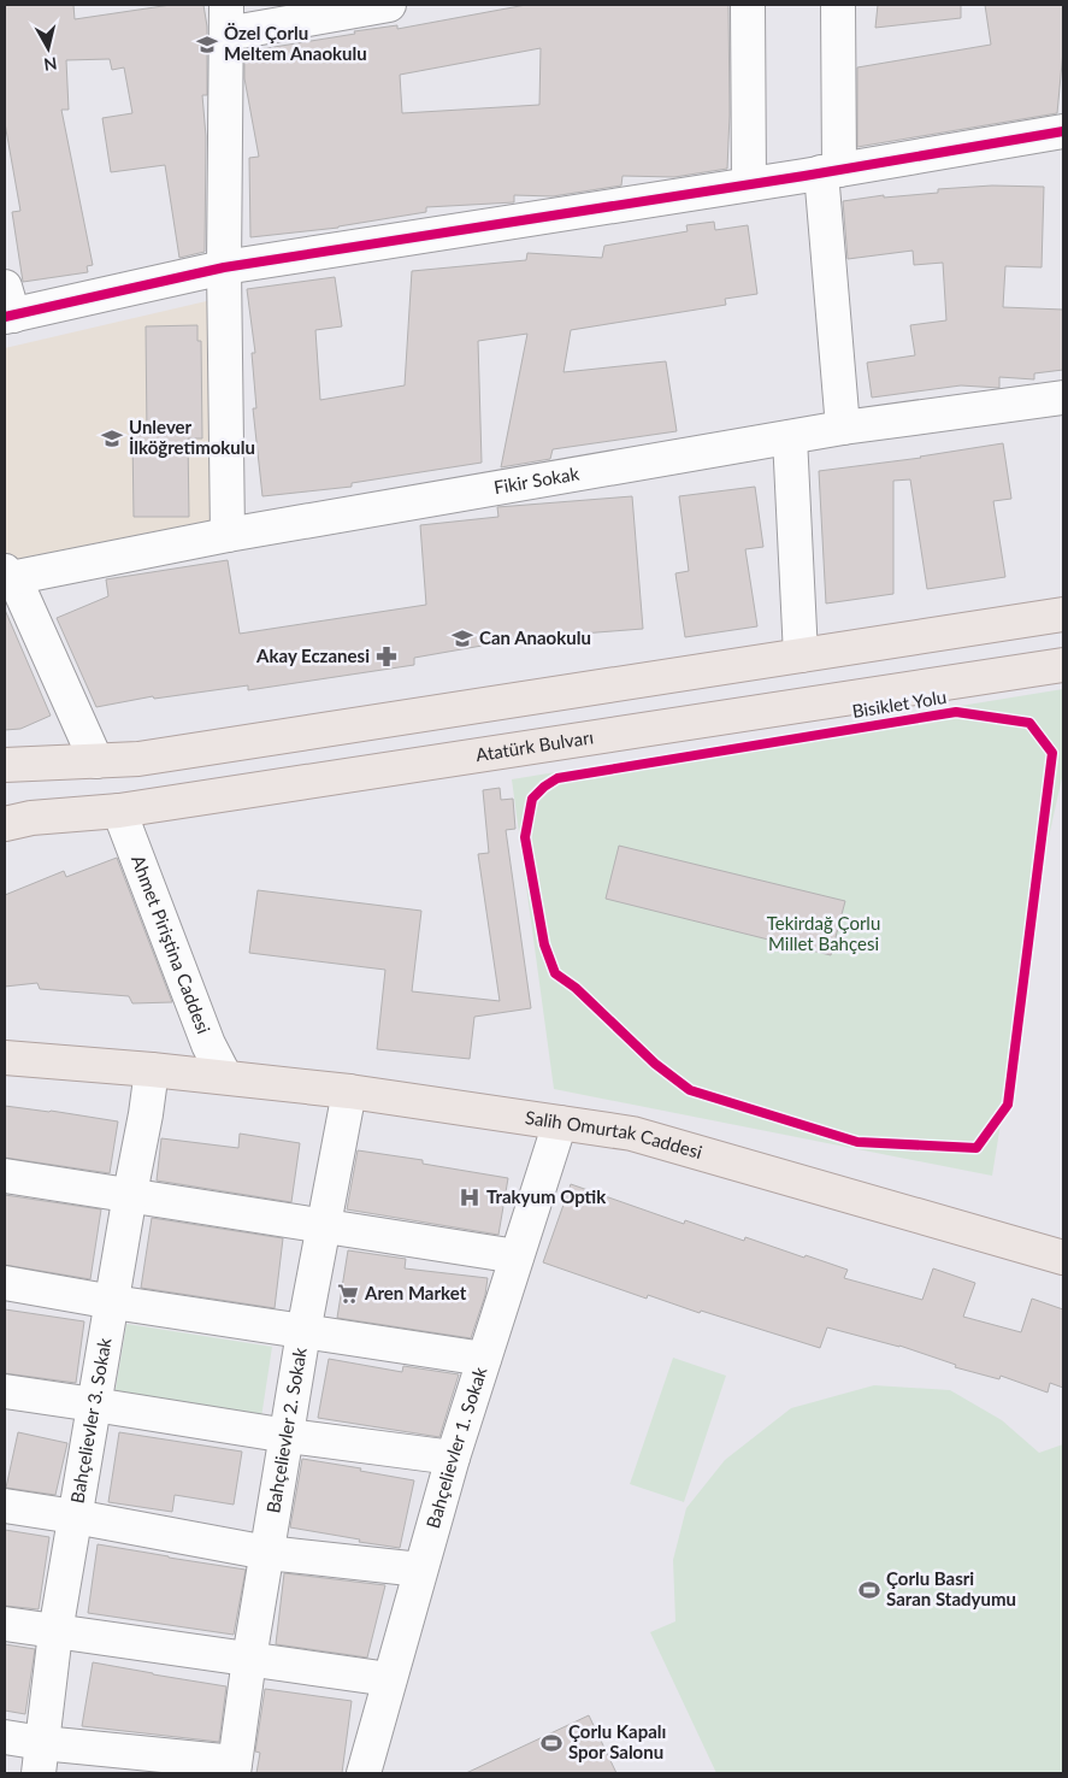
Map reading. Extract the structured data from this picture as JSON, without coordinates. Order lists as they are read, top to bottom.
{
  "streets": {
    "main road": ["Atatürk Bulvarı", "Salih Omurtak Caddesi"],
    "street": [
      "Fikir Sokak",
      "Ahmet Piriştina Caddesi",
      "Bahçelievler 3. Sokak",
      "Bahçelievler 2. Sokak",
      "Bahçelievler 1. Sokak"
    ],
    "cycle path": ["Bisiklet Yolu"]
  },
  "crossings": [
    ["Atatürk Bulvarı", "Ahmet Piriştina Caddesi"],
    ["Ahmet Piriştina Caddesi", "Salih Omurtak Caddesi"],
    ["Salih Omurtak Caddesi", "Bahçelievler 3. Sokak"],
    ["Salih Omurtak Caddesi", "Bahçelievler 2. Sokak"],
    ["Salih Omurtak Caddesi", "Bahçelievler 1. Sokak"]
  ],
  "parks": ["Tekirdağ Çorlu Millet Bahçesi"],
  "places": {
    "school or university": ["Özel Çorlu Meltem Anaokulu", "Unlever İlköğretimokulu", "Can Anaokulu"],
    "pharmacy": ["Akay Eczanesi"],
    "hospital": ["Trakyum Optik"],
    "supermarket": ["Aren Market"],
    "sports": ["Çorlu Basri Saran Stadyumu", "Çorlu Kapalı Spor Salonu"]
  },
  "north": "bottom"
}
